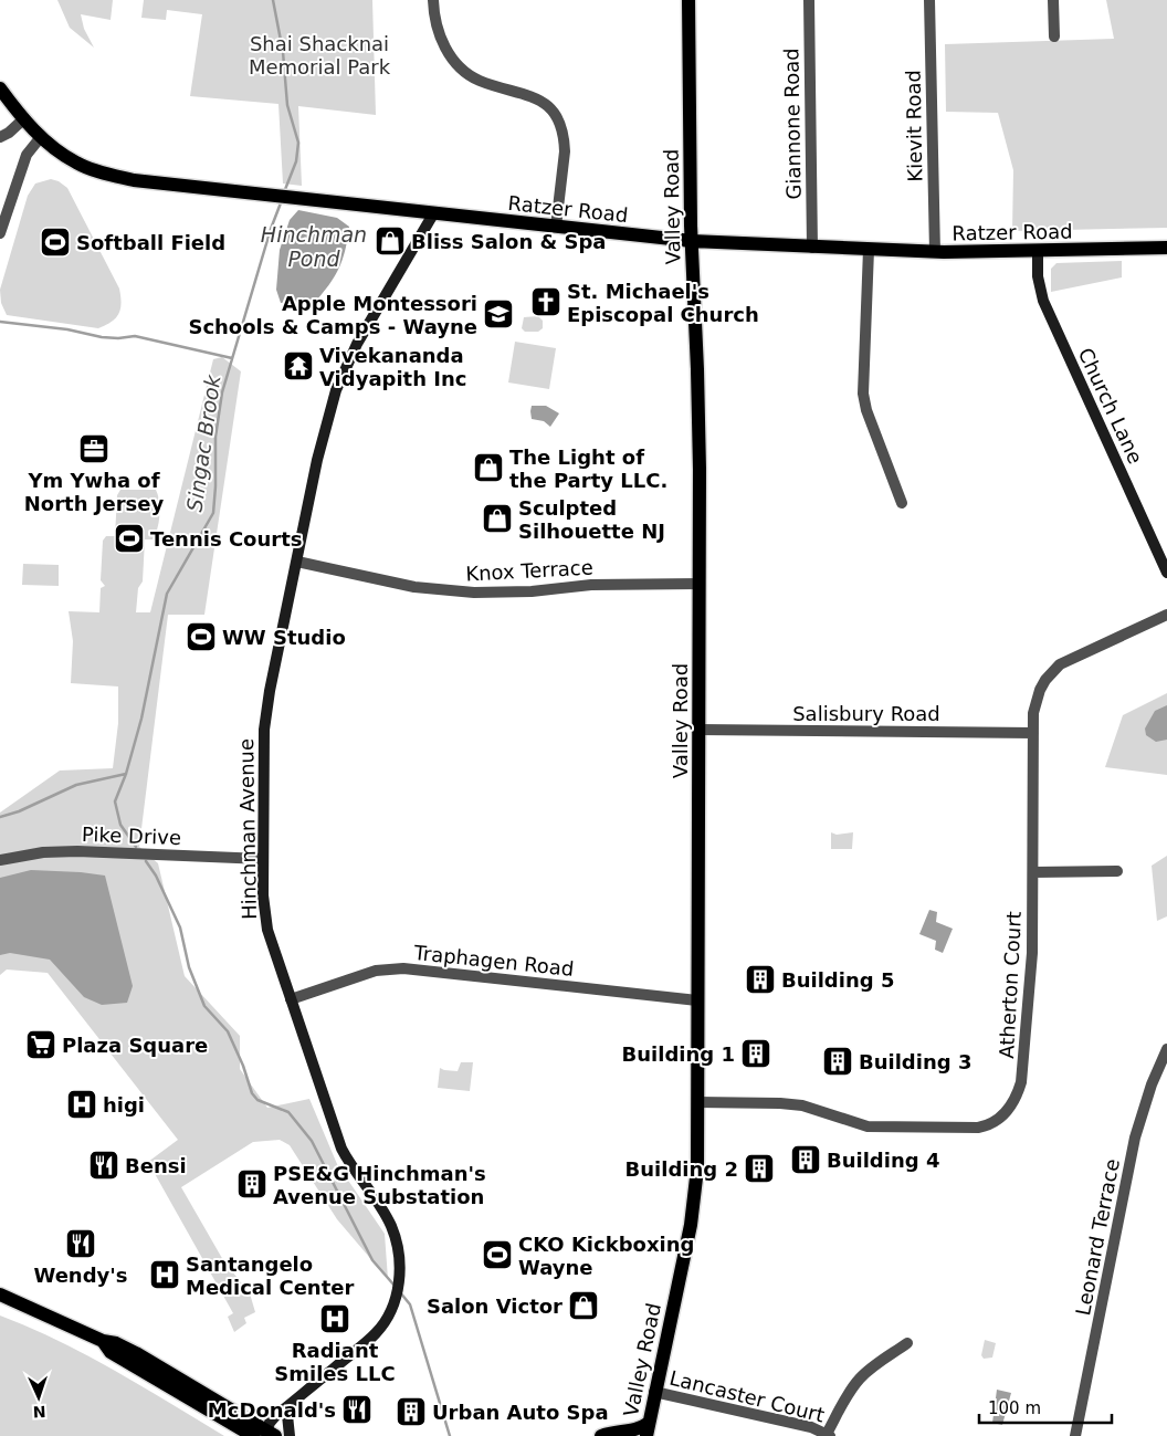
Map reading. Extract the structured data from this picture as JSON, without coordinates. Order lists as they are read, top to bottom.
{
  "streets": {
    "main road": ["Valley Road", "Ratzer Road"],
    "street": [
      "Giannone Road",
      "Kievit Road",
      "Church Lane",
      "Knox Terrace",
      "Salisbury Road",
      "Hinchman Avenue",
      "Pike Drive",
      "Traphagen Road",
      "Atherton Court",
      "Leonard Terrace",
      "Lancaster Court"
    ]
  },
  "crossings": [
    ["Giannone Road", "Ratzer Road"],
    ["Kievit Road", "Ratzer Road"],
    ["Valley Road", "Ratzer Road"],
    ["Valley Road", "Knox Terrace"],
    ["Valley Road", "Salisbury Road"],
    ["Valley Road", "Traphagen Road"],
    ["Valley Road", "Atherton Court"],
    ["Valley Road", "Lancaster Court"],
    ["Ratzer Road", "Church Lane"],
    ["Ratzer Road", "Hinchman Avenue"],
    ["Knox Terrace", "Hinchman Avenue"],
    ["Salisbury Road", "Atherton Court"],
    ["Hinchman Avenue", "Pike Drive"],
    ["Hinchman Avenue", "Traphagen Road"]
  ],
  "water": ["Hinchman Pond", "Singac Brook"],
  "parks": ["Shai Shacknai Memorial Park"],
  "places": {
    "shop": [
      "Bliss Salon & Spa",
      "The Light of the Party LLC.",
      "Sculpted Silhouette NJ",
      "Salon Victor"
    ],
    "sports": [
      "Softball Field",
      "Tennis Courts",
      "WW Studio",
      "CKO Kickboxing Wayne"
    ],
    "church": ["St. Michael's Episcopal Church"],
    "school or university": ["Apple Montessori Schools & Camps - Wayne"],
    "temple": ["Vivekananda Vidyapith Inc"],
    "office": ["Ym Ywha of North Jersey"],
    "building": [
      "Building 5",
      "Building 1",
      "Building 3",
      "Building 4",
      "Building 2",
      "PSE&G Hinchman's Avenue Substation",
      "Urban Auto Spa"
    ],
    "supermarket": ["Plaza Square"],
    "hospital": ["higi", "Santangelo Medical Center", "Radiant Smiles LLC"],
    "restaurant": ["Bensi", "Wendy's", "McDonald's"]
  },
  "scale_bar": "100 m",
  "north": "bottom"
}
